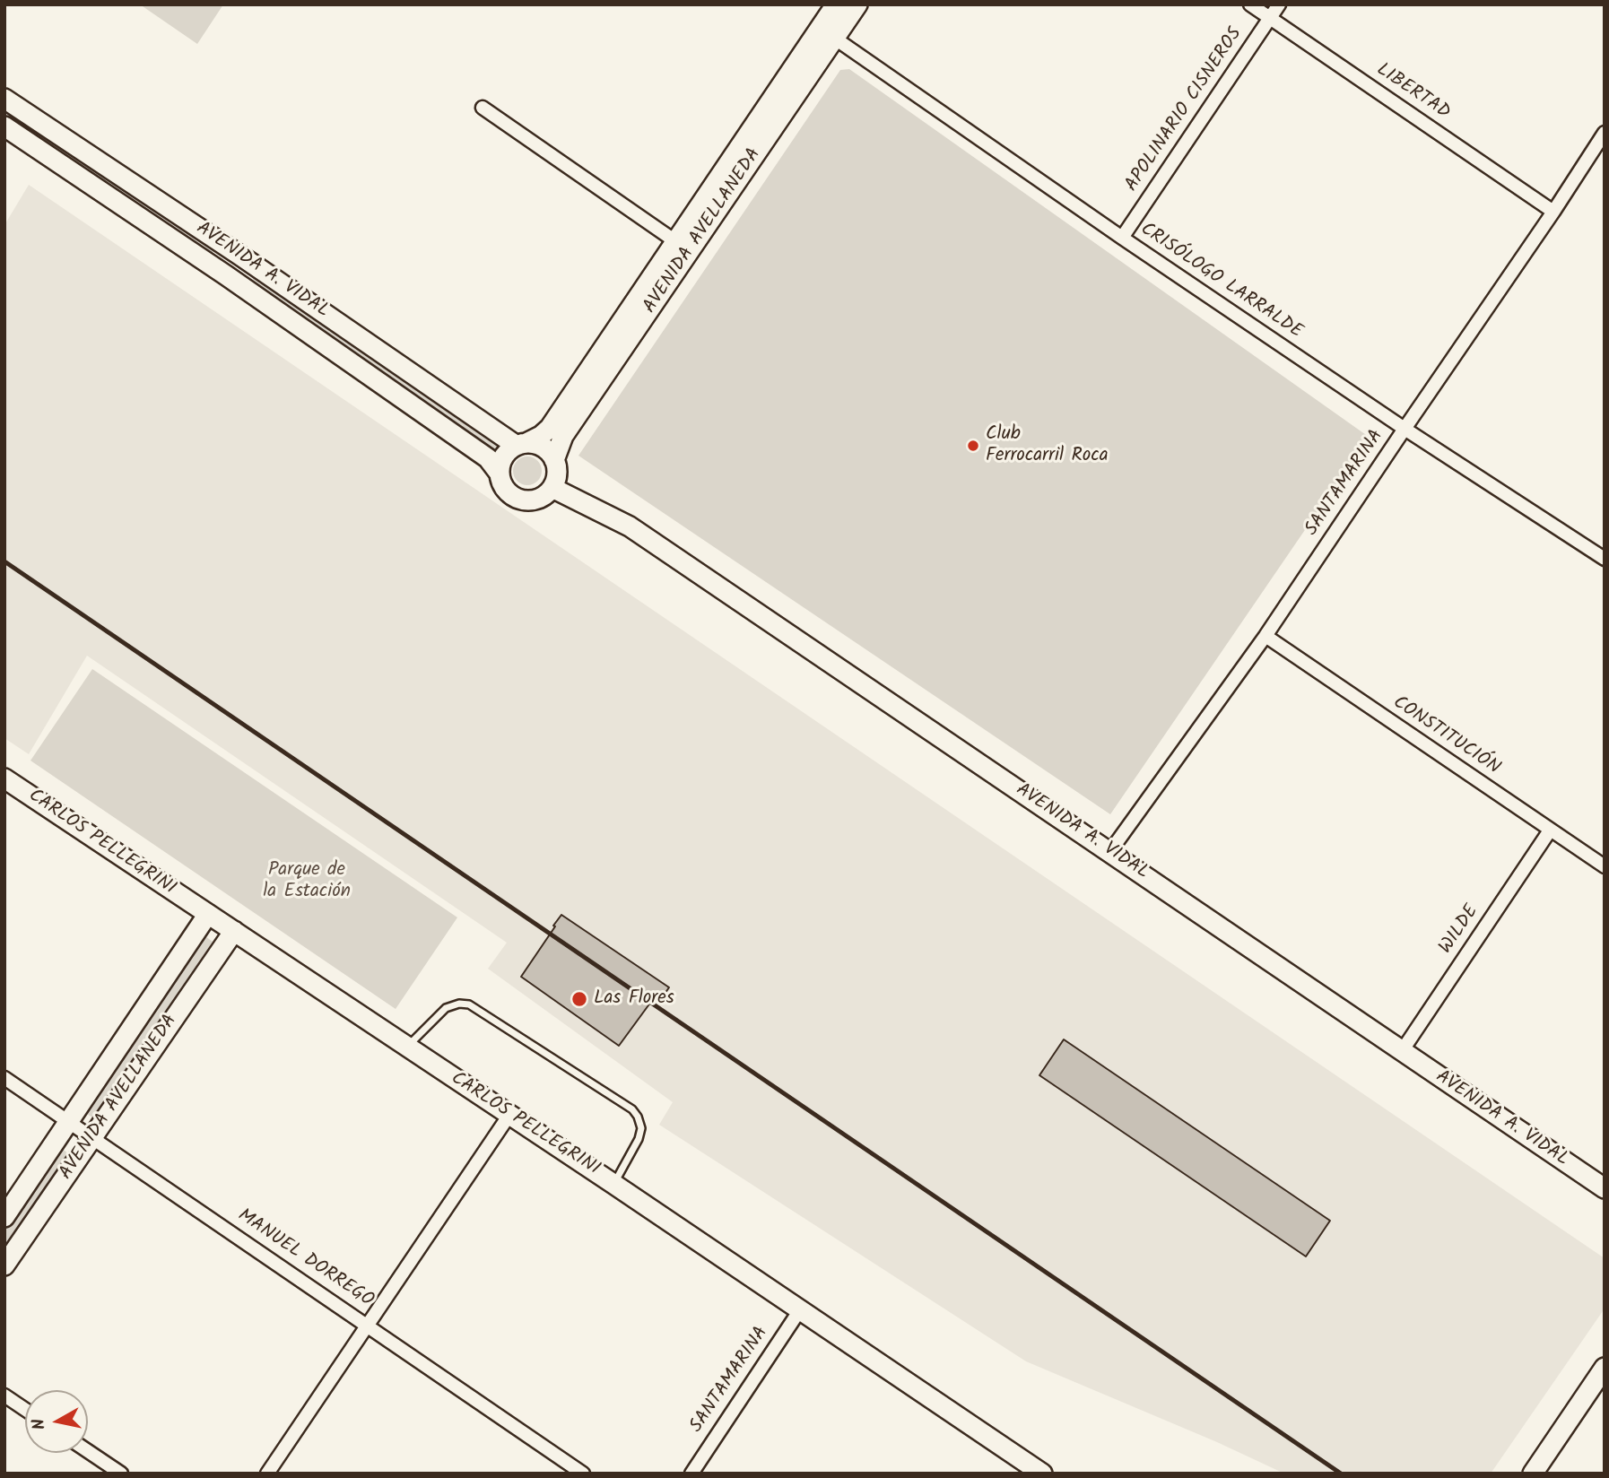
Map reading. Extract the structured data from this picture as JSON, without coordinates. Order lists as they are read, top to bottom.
{
  "streets": {
    "street": [
      "LIBERTAD",
      "APOLINARIO CISNEROS",
      "AVENIDA AVELLANEDA",
      "AVENIDA A. VIDAL",
      "CRISÓLOGO LARRALDE",
      "SANTAMARINA",
      "CONSTITUCIÓN",
      "CARLOS PELLEGRINI",
      "WILDE",
      "MANUEL DORREGO"
    ]
  },
  "crossings": [
    ["LIBERTAD", "APOLINARIO CISNEROS"],
    ["LIBERTAD", "SANTAMARINA"],
    ["APOLINARIO CISNEROS", "CRISÓLOGO LARRALDE"],
    ["AVENIDA AVELLANEDA", "AVENIDA A. VIDAL"],
    ["AVENIDA AVELLANEDA", "CRISÓLOGO LARRALDE"],
    ["AVENIDA AVELLANEDA", "CARLOS PELLEGRINI"],
    ["AVENIDA AVELLANEDA", "MANUEL DORREGO"],
    ["AVENIDA A. VIDAL", "SANTAMARINA"],
    ["AVENIDA A. VIDAL", "WILDE"],
    ["CRISÓLOGO LARRALDE", "SANTAMARINA"],
    ["SANTAMARINA", "CONSTITUCIÓN"],
    ["SANTAMARINA", "CARLOS PELLEGRINI"],
    ["CONSTITUCIÓN", "WILDE"]
  ],
  "parks": ["Parque de la Estación"],
  "places": ["Club Ferrocarril Roca", "Las Flores"],
  "north": "left"
}
